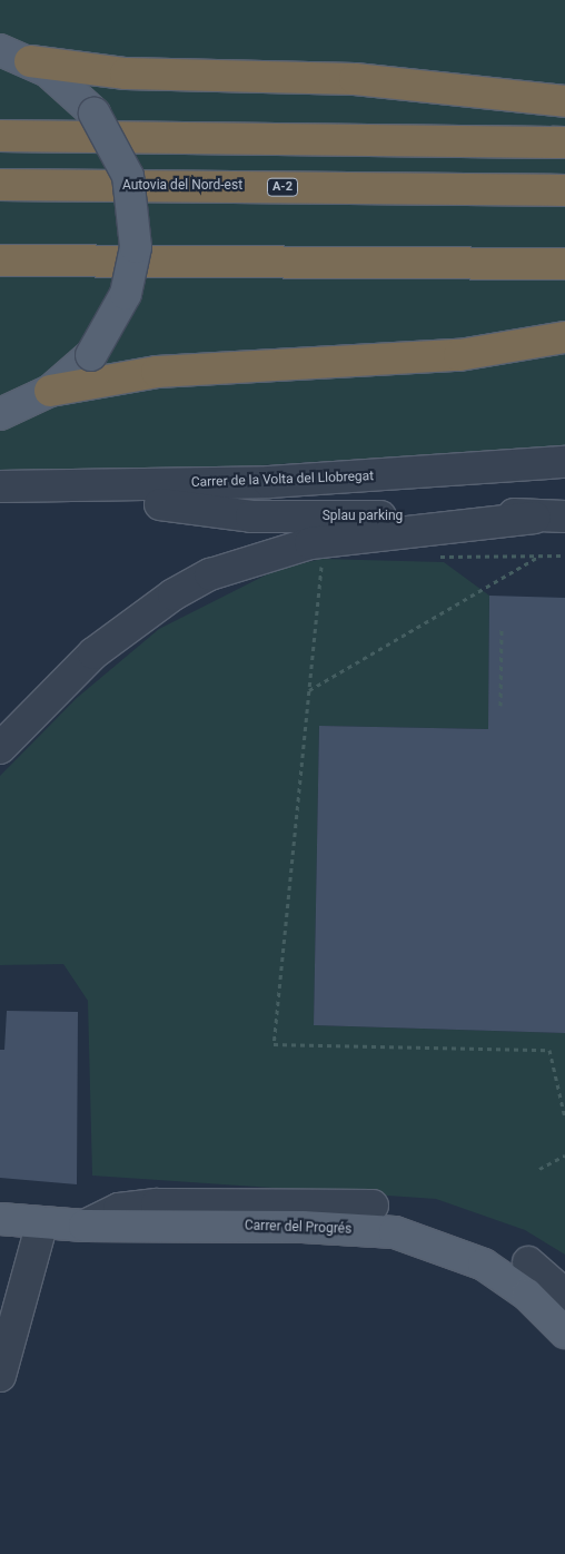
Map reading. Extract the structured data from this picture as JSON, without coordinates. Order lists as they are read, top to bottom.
{
  "streets": {
    "highway": ["Autovia del Nord-est", "A-2"],
    "main road": ["Carrer del Progrés"],
    "street": ["Carrer de la Volta del Llobregat", "Splau parking"]
  },
  "crossings": [
    ["Carrer de la Volta del Llobregat", "Splau parking"]
  ]
}
